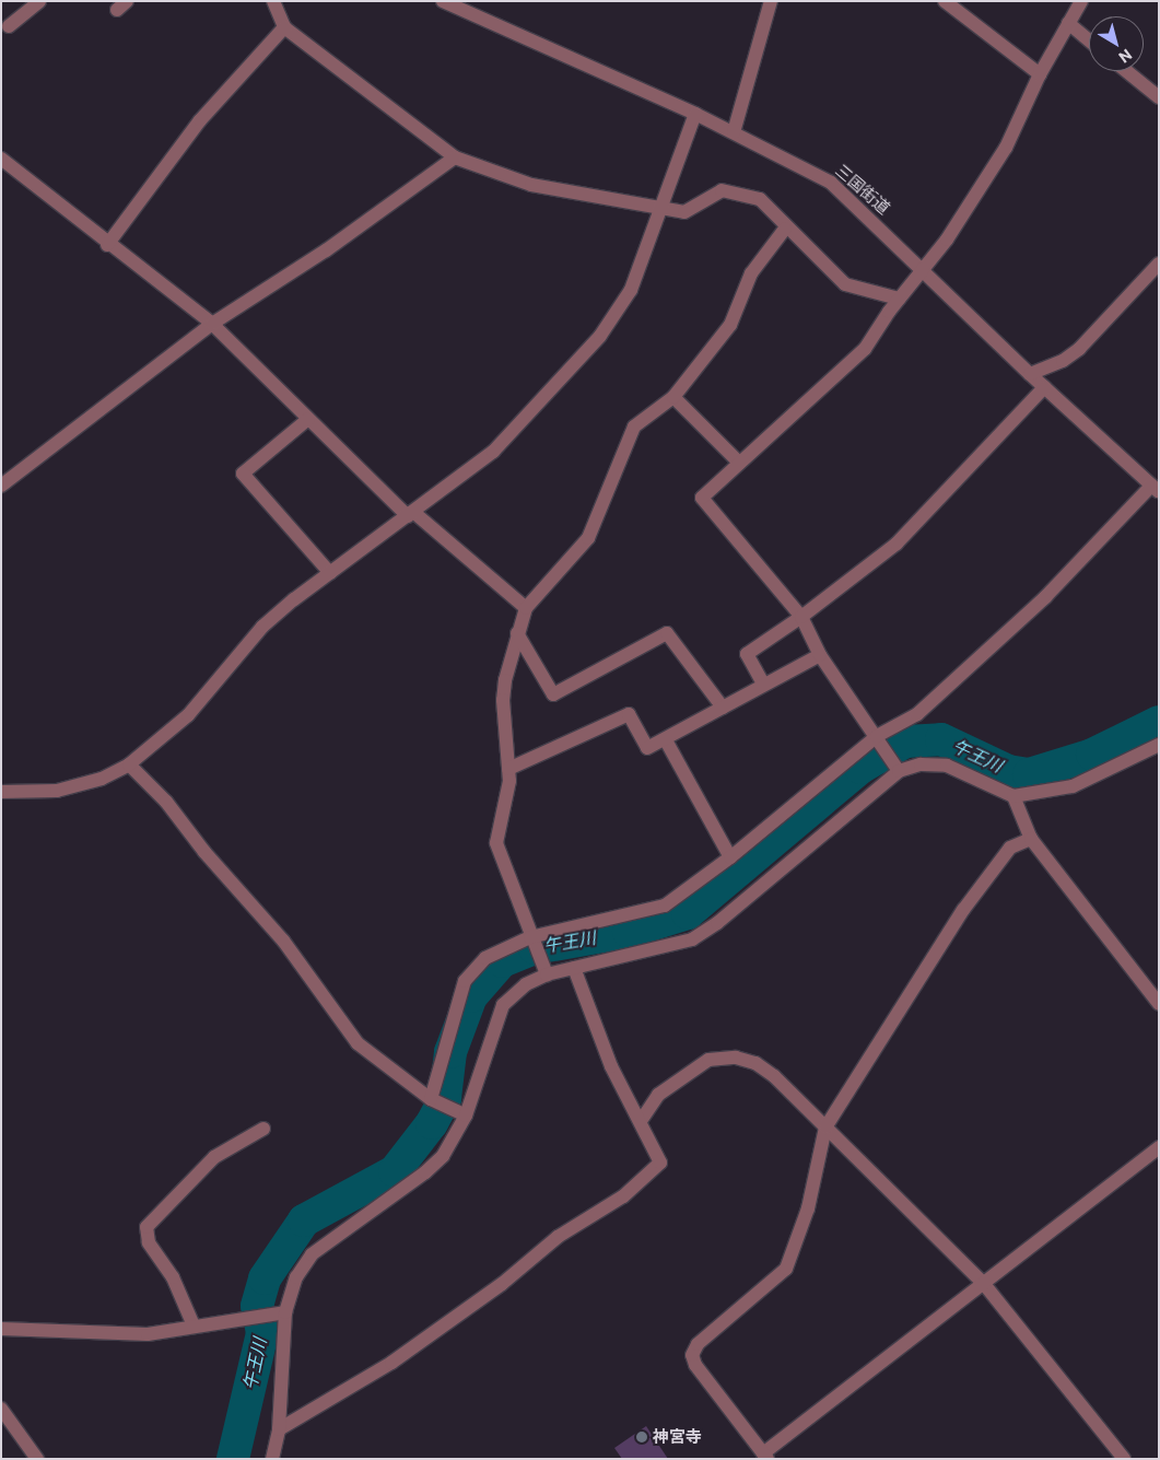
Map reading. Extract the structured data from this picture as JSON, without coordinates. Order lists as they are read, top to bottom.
{
  "streets": {
    "street": ["三国街道"]
  },
  "water": ["午王川"],
  "places": ["神宮寺"],
  "north": "bottom right"
}
